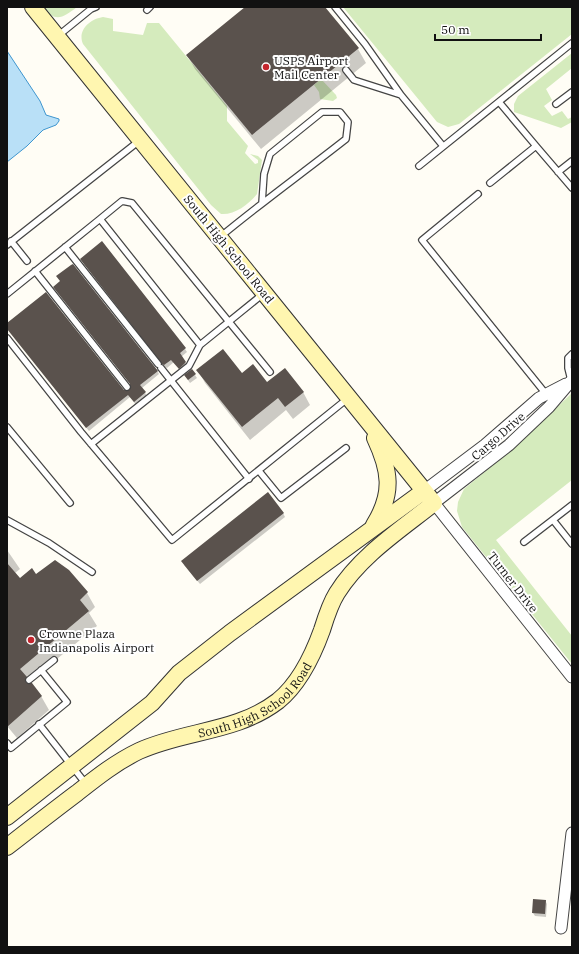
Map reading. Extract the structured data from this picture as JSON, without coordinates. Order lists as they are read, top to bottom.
{
  "streets": {
    "street": ["South High School Road", "Cargo Drive", "Turner Drive"]
  },
  "crossings": [
    ["South High School Road", "Cargo Drive"],
    ["South High School Road", "Turner Drive"],
    ["Cargo Drive", "Turner Drive"]
  ],
  "places": ["USPS Airport Mail Center", "Crowne Plaza Indianapolis Airport"],
  "scale_bar": "50 m"
}
